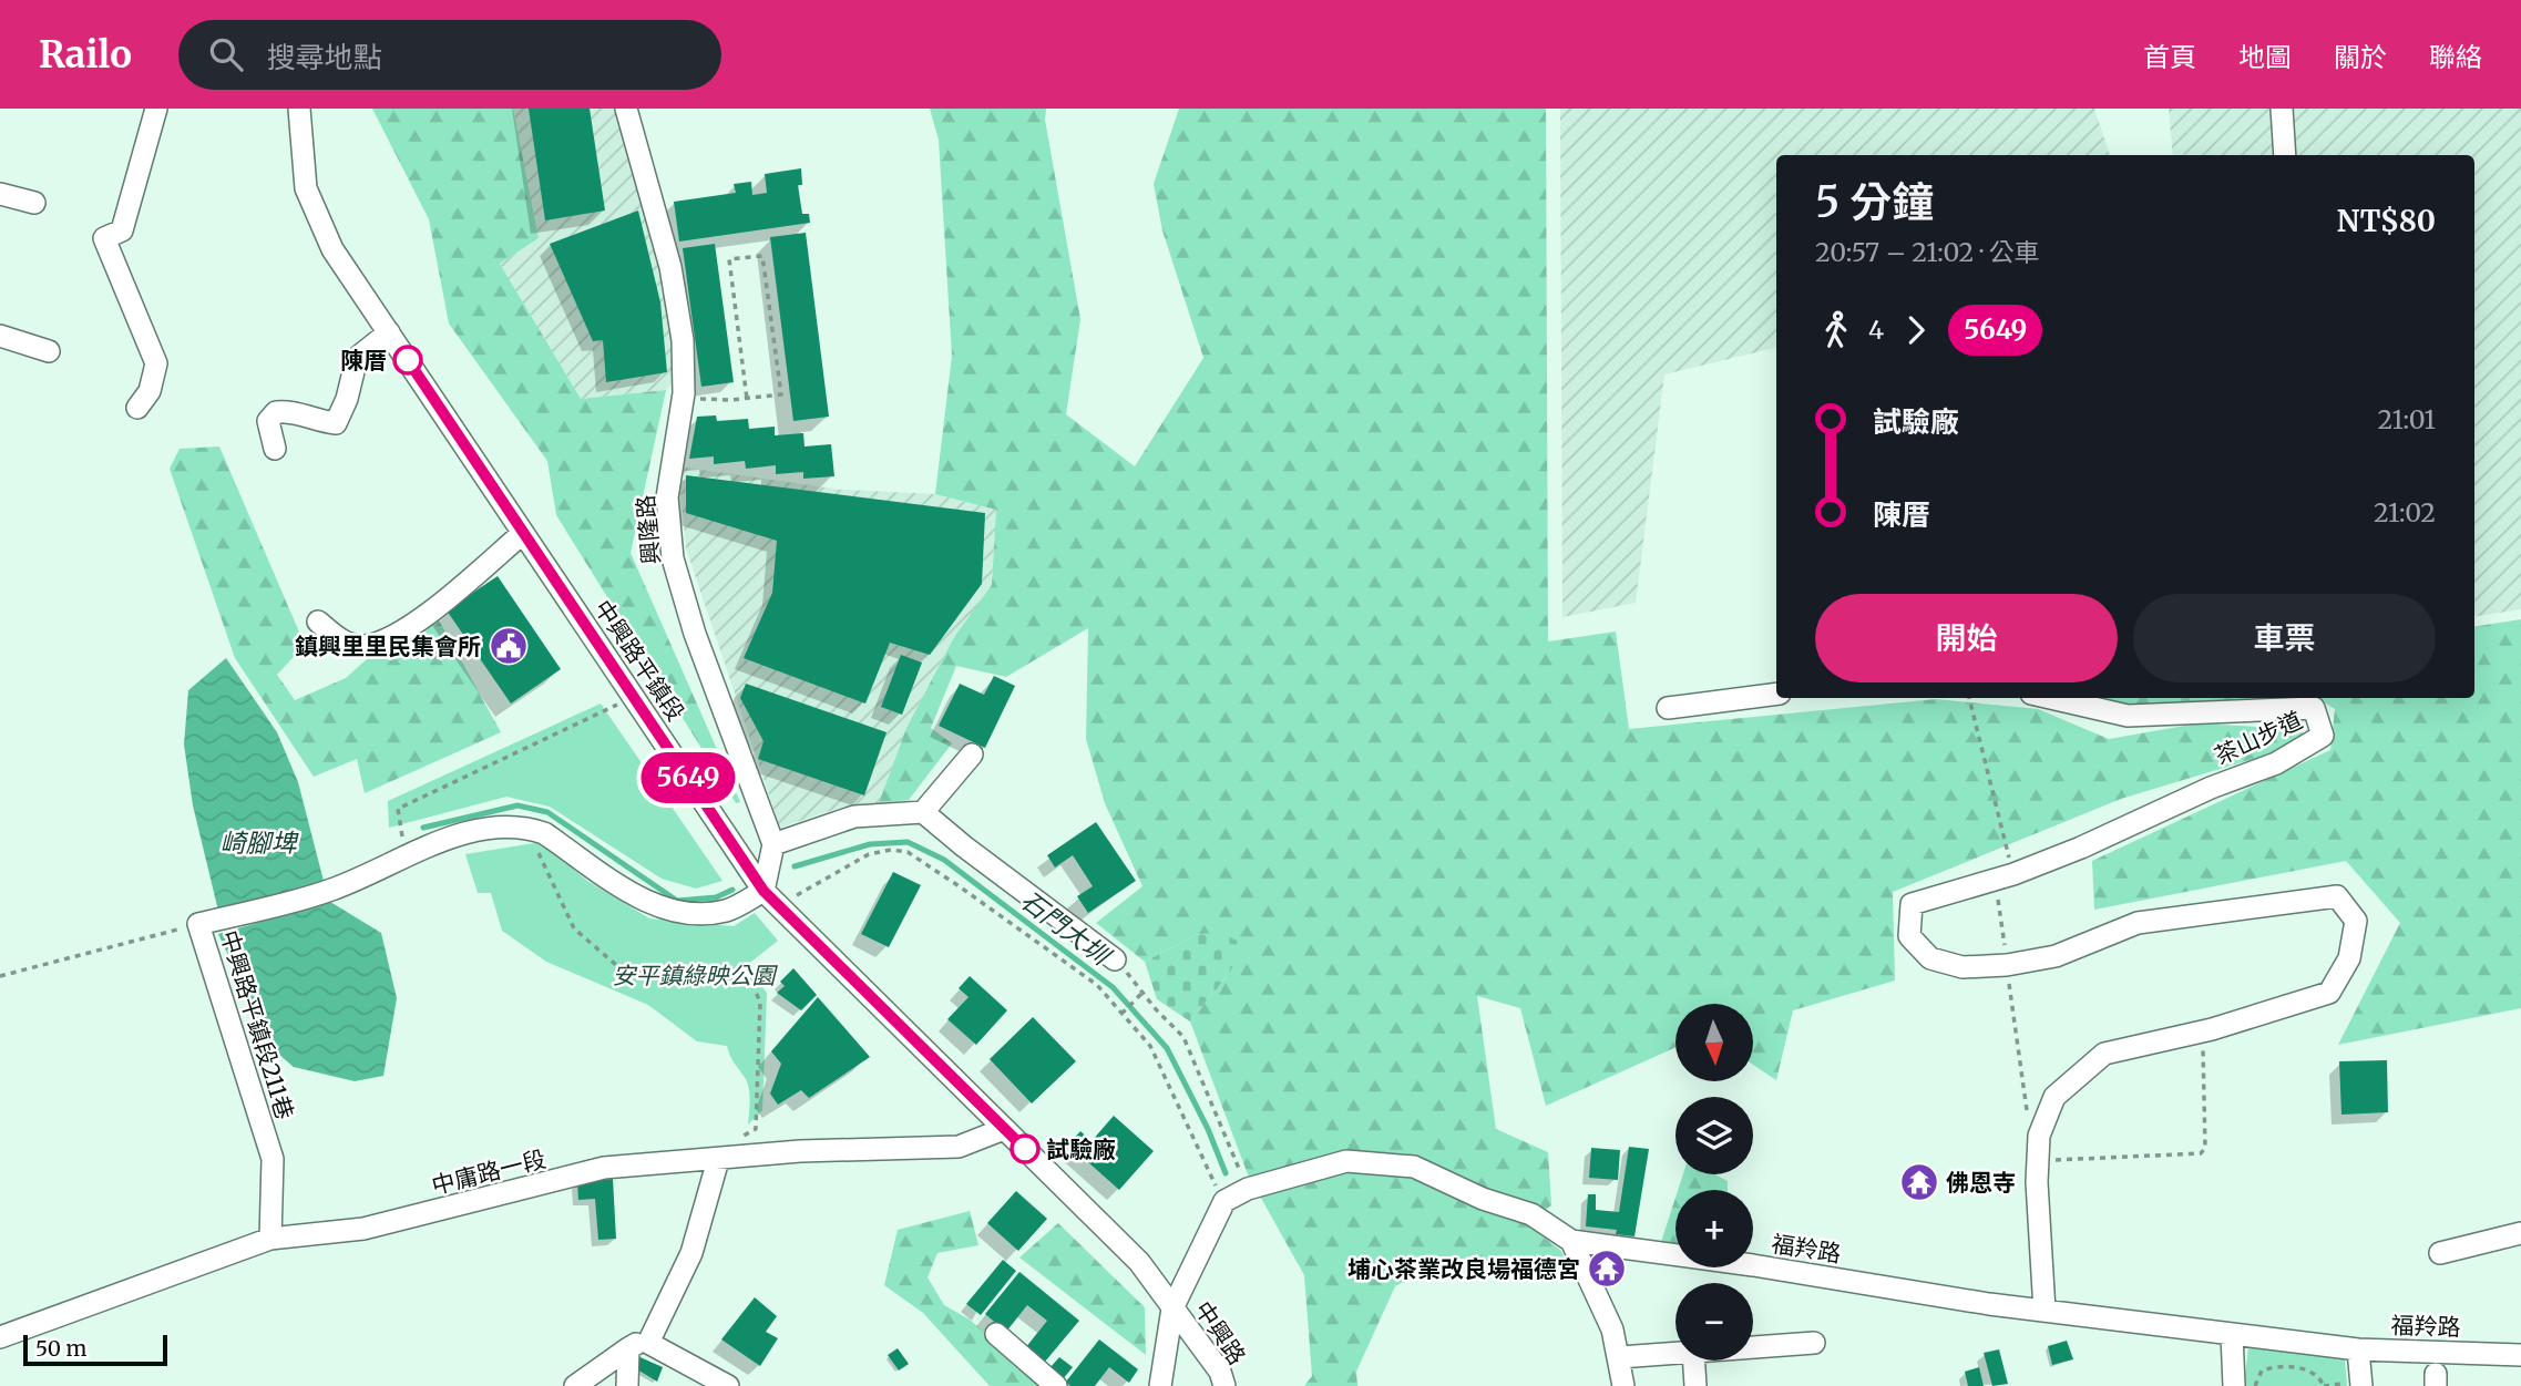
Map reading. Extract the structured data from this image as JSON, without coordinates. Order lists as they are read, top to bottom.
{
  "streets": {
    "street": [
      "興隆路",
      "中興路平鎮段",
      "茶山步道",
      "中興路平鎮段211巷",
      "中庸路一段",
      "福羚路",
      "中興路"
    ]
  },
  "crossings": [
    ["中興路平鎮段", "中興路平鎮段211巷"],
    ["中興路平鎮段", "中庸路一段"],
    ["中興路平鎮段", "中興路"],
    ["茶山步道", "福羚路"],
    ["中興路平鎮段211巷", "中庸路一段"]
  ],
  "water": ["崎腳埤", "石門大圳"],
  "parks": ["安平鎮綠映公園"],
  "places": {
    "other": ["陳厝", "試驗廠"],
    "public building": ["鎮興里里民集會所"],
    "temple": ["佛恩寺", "埔心茶業改良場福德宮"]
  },
  "lines": ["bus line 5649"],
  "scale_bar": "50 m",
  "north": "bottom",
  "page": {
    "header": "Railo",
    "search": "搜尋地點",
    "nav": [
      "首頁",
      "地圖",
      "關於",
      "聯絡"
    ],
    "on_map": "5649",
    "heading": ["5 分鐘", "20:57 – 21:02 · 公車", "NT$80"],
    "legs": ["4", "5649"],
    "list": [
      {
        "name": "試驗廠",
        "value": "21:01"
      },
      {
        "name": "陳厝",
        "value": "21:02"
      }
    ],
    "buttons": ["開始", "車票"],
    "map_buttons": ["+", "−"],
    "scale": "50 m"
  }
}
